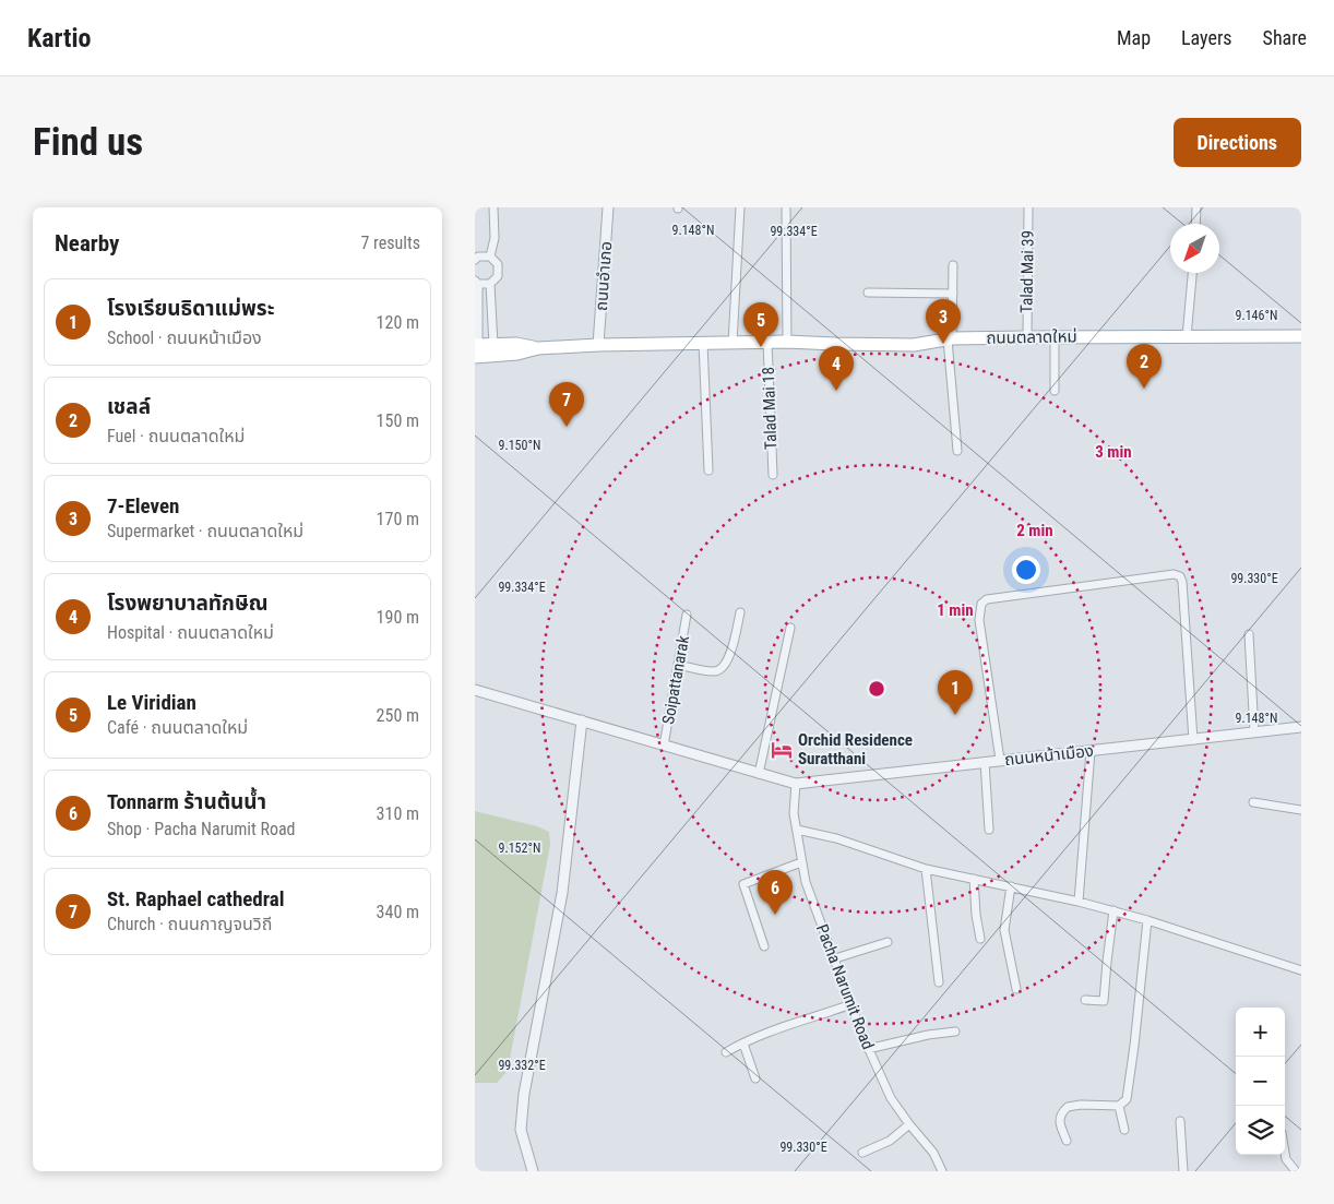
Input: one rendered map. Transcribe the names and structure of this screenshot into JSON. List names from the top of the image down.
{
  "streets": {
    "main road": ["ถนนตลาดใหม่"],
    "street": [
      "Talad Mai 39",
      "ถนนอำเภอ",
      "Talad Mai 18",
      "Soipattanarak",
      "ถนนหน้าเมือง",
      "Pacha Narumit Road"
    ]
  },
  "crossings": [
    ["Talad Mai 39", "ถนนตลาดใหม่"],
    ["ถนนอำเภอ", "ถนนตลาดใหม่"],
    ["ถนนตลาดใหม่", "Talad Mai 18"],
    ["ถนนหน้าเมือง", "Pacha Narumit Road"]
  ],
  "places": {
    "hotel": ["Orchid Residence Suratthani"]
  },
  "north": "bottom left",
  "page": {
    "header": "Kartio",
    "nav": ["Map", "Layers", "Share"],
    "buttons": "Directions",
    "title": "Find us",
    "heading": ["Nearby", "7 results"],
    "list": [
      {
        "mark": "1",
        "name": "โรงเรียนธิดาแม่พระ",
        "note": "School · ถนนหน้าเมือง",
        "value": "120 m"
      },
      {
        "mark": "2",
        "name": "เชลล์",
        "note": "Fuel · ถนนตลาดใหม่",
        "value": "150 m"
      },
      {
        "mark": "3",
        "name": "7-Eleven",
        "note": "Supermarket · ถนนตลาดใหม่",
        "value": "170 m"
      },
      {
        "mark": "4",
        "name": "โรงพยาบาลทักษิณ",
        "note": "Hospital · ถนนตลาดใหม่",
        "value": "190 m"
      },
      {
        "mark": "5",
        "name": "Le Viridian",
        "note": "Café · ถนนตลาดใหม่",
        "value": "250 m"
      },
      {
        "mark": "6",
        "name": "Tonnarm ร้านต้นน้ำ",
        "note": "Shop · Pacha Narumit Road",
        "value": "310 m"
      },
      {
        "mark": "7",
        "name": "St. Raphael cathedral",
        "note": "Church · ถนนกาญจนวิถี",
        "value": "340 m"
      }
    ],
    "pins": [
      "3",
      "5",
      "2",
      "4",
      "7",
      "1",
      "6"
    ],
    "map_buttons": ["+", "−"]
  },
  "coordinates": [
    "9.148°N",
    "99.334°E",
    "9.146°N",
    "9.150°N",
    "99.330°E",
    "9.152°N",
    "99.332°E"
  ],
  "rings": ["3 min", "2 min", "1 min"]
}
